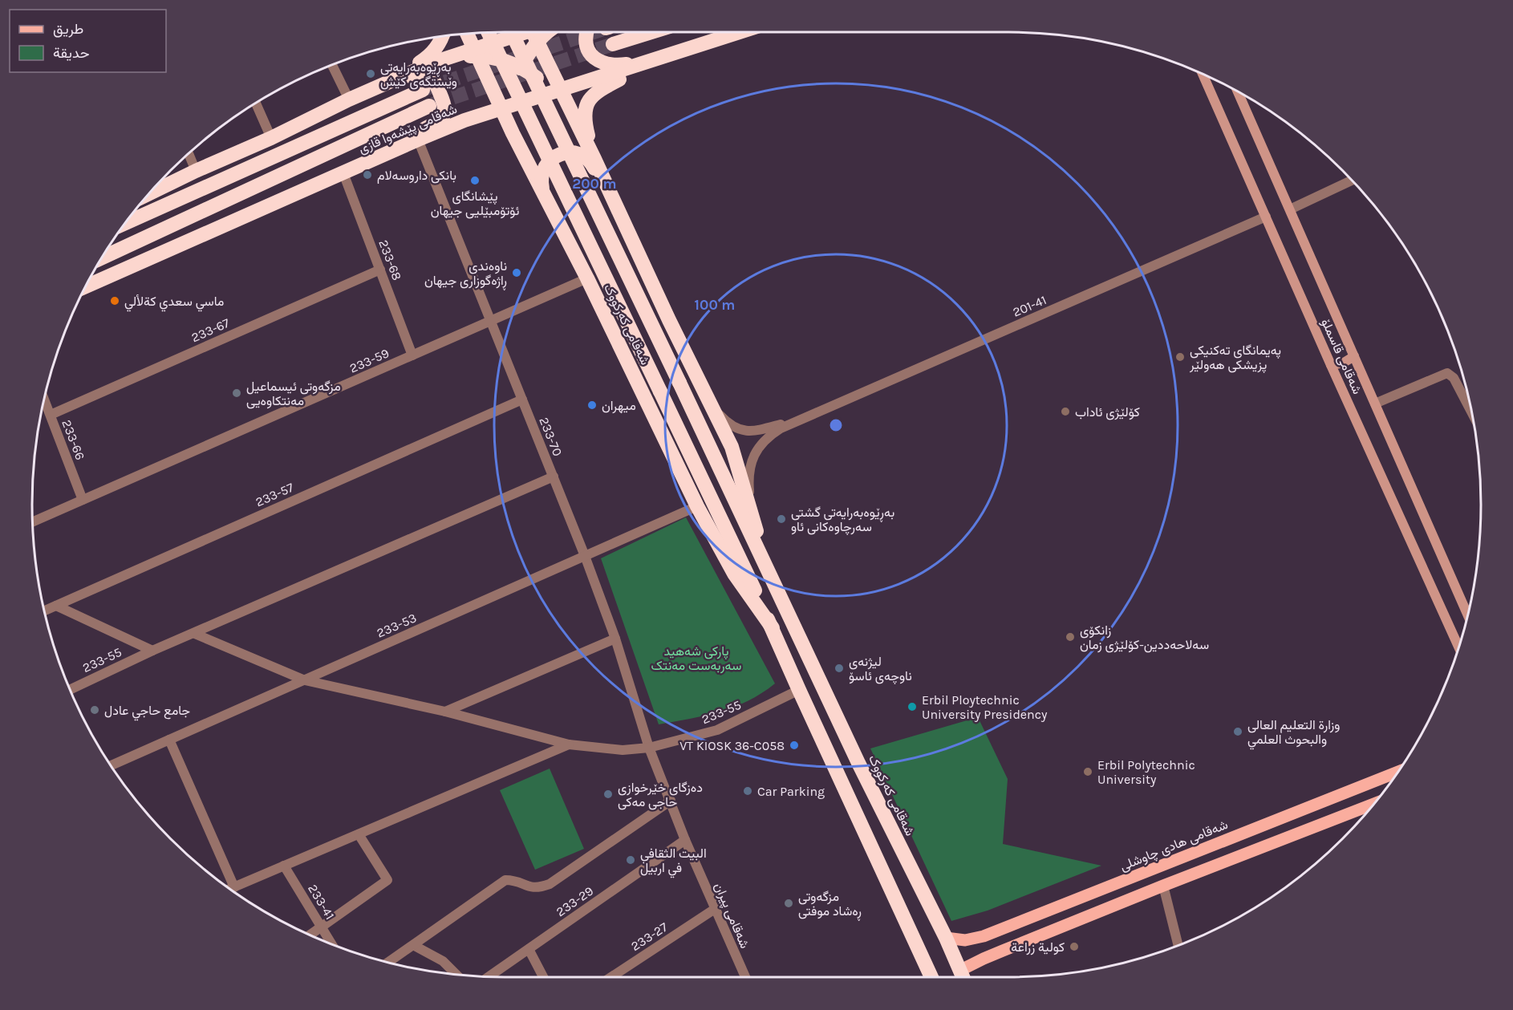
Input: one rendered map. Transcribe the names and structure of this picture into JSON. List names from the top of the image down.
{
  "streets": {
    "highway": ["شەقامی پێشەوا قازی", "شەقامی کەرکووک"],
    "main road": ["شەقامی قاسملۆ", "شەقامی هادی چاوشلی"],
    "street": [
      "233-68",
      "201-41",
      "233-67",
      "233-59",
      "233-70",
      "233-66",
      "233-57",
      "233-53",
      "233-55",
      "233-29",
      "233-41",
      "شەقامی پیران",
      "233-27"
    ]
  },
  "crossings": [
    ["شەقامی پێشەوا قازی", "233-68"],
    ["شەقامی پێشەوا قازی", "233-70"],
    ["233-68", "233-67"],
    ["233-68", "233-59"],
    ["201-41", "شەقامی کەرکووک"],
    ["201-41", "شەقامی قاسملۆ"],
    ["شەقامی کەرکووک", "233-59"],
    ["شەقامی کەرکووک", "233-53"],
    ["شەقامی کەرکووک", "233-55"],
    ["شەقامی کەرکووک", "شەقامی هادی چاوشلی"],
    ["233-67", "233-66"],
    ["233-59", "233-70"],
    ["233-59", "233-66"],
    ["233-70", "233-57"],
    ["233-70", "233-53"],
    ["233-70", "233-55"],
    ["233-70", "شەقامی پیران"],
    ["233-53", "233-55"],
    ["233-55", "شەقامی پیران"],
    ["233-29", "شەقامی پیران"],
    ["شەقامی پیران", "233-27"]
  ],
  "parks": ["پارکی شەهید سەربەست مەنتک"],
  "places": [
    "بەڕێوەبەرایەتی وێستگەی کێش",
    "بانکی داروسەلام",
    "پێشانگای ئۆتۆمبێلیی جیھان",
    "ناوەندی ڕاژەگوزاری جیهان",
    "ماسي سعدي كةلألي",
    "پەیمانگای تەکنیکی پزیشکی هەولێر",
    "مزگەوتی ئیسماعیل مەنتکاوەیی",
    "میهران",
    "کۆلێژی ئاداب",
    "بەڕێوەبەرایەتی گشتی سەرچاوەکانی ئاو",
    "زانکۆی سەلاحەددین-کۆلێژی زمان",
    "لیژنەی ناوچەی ئاسۆ",
    "Erbil Ploytechnic University Presidency",
    "جامع حاجي عادل",
    "وزارة التعليم العالى والبحوث العلمي",
    "VT KIOSK 36-C058",
    "Erbil Polytechnic University",
    "Car Parking",
    "دەزگای خێرخوازی حاجی مەکی",
    "البيت الثقافي في اربيل",
    "مزگەوتی ڕەشاد موفتی",
    "كولية زراعة"
  ],
  "legend": ["طريق", "حديقة"],
  "rings": ["200 m", "100 m"]
}
